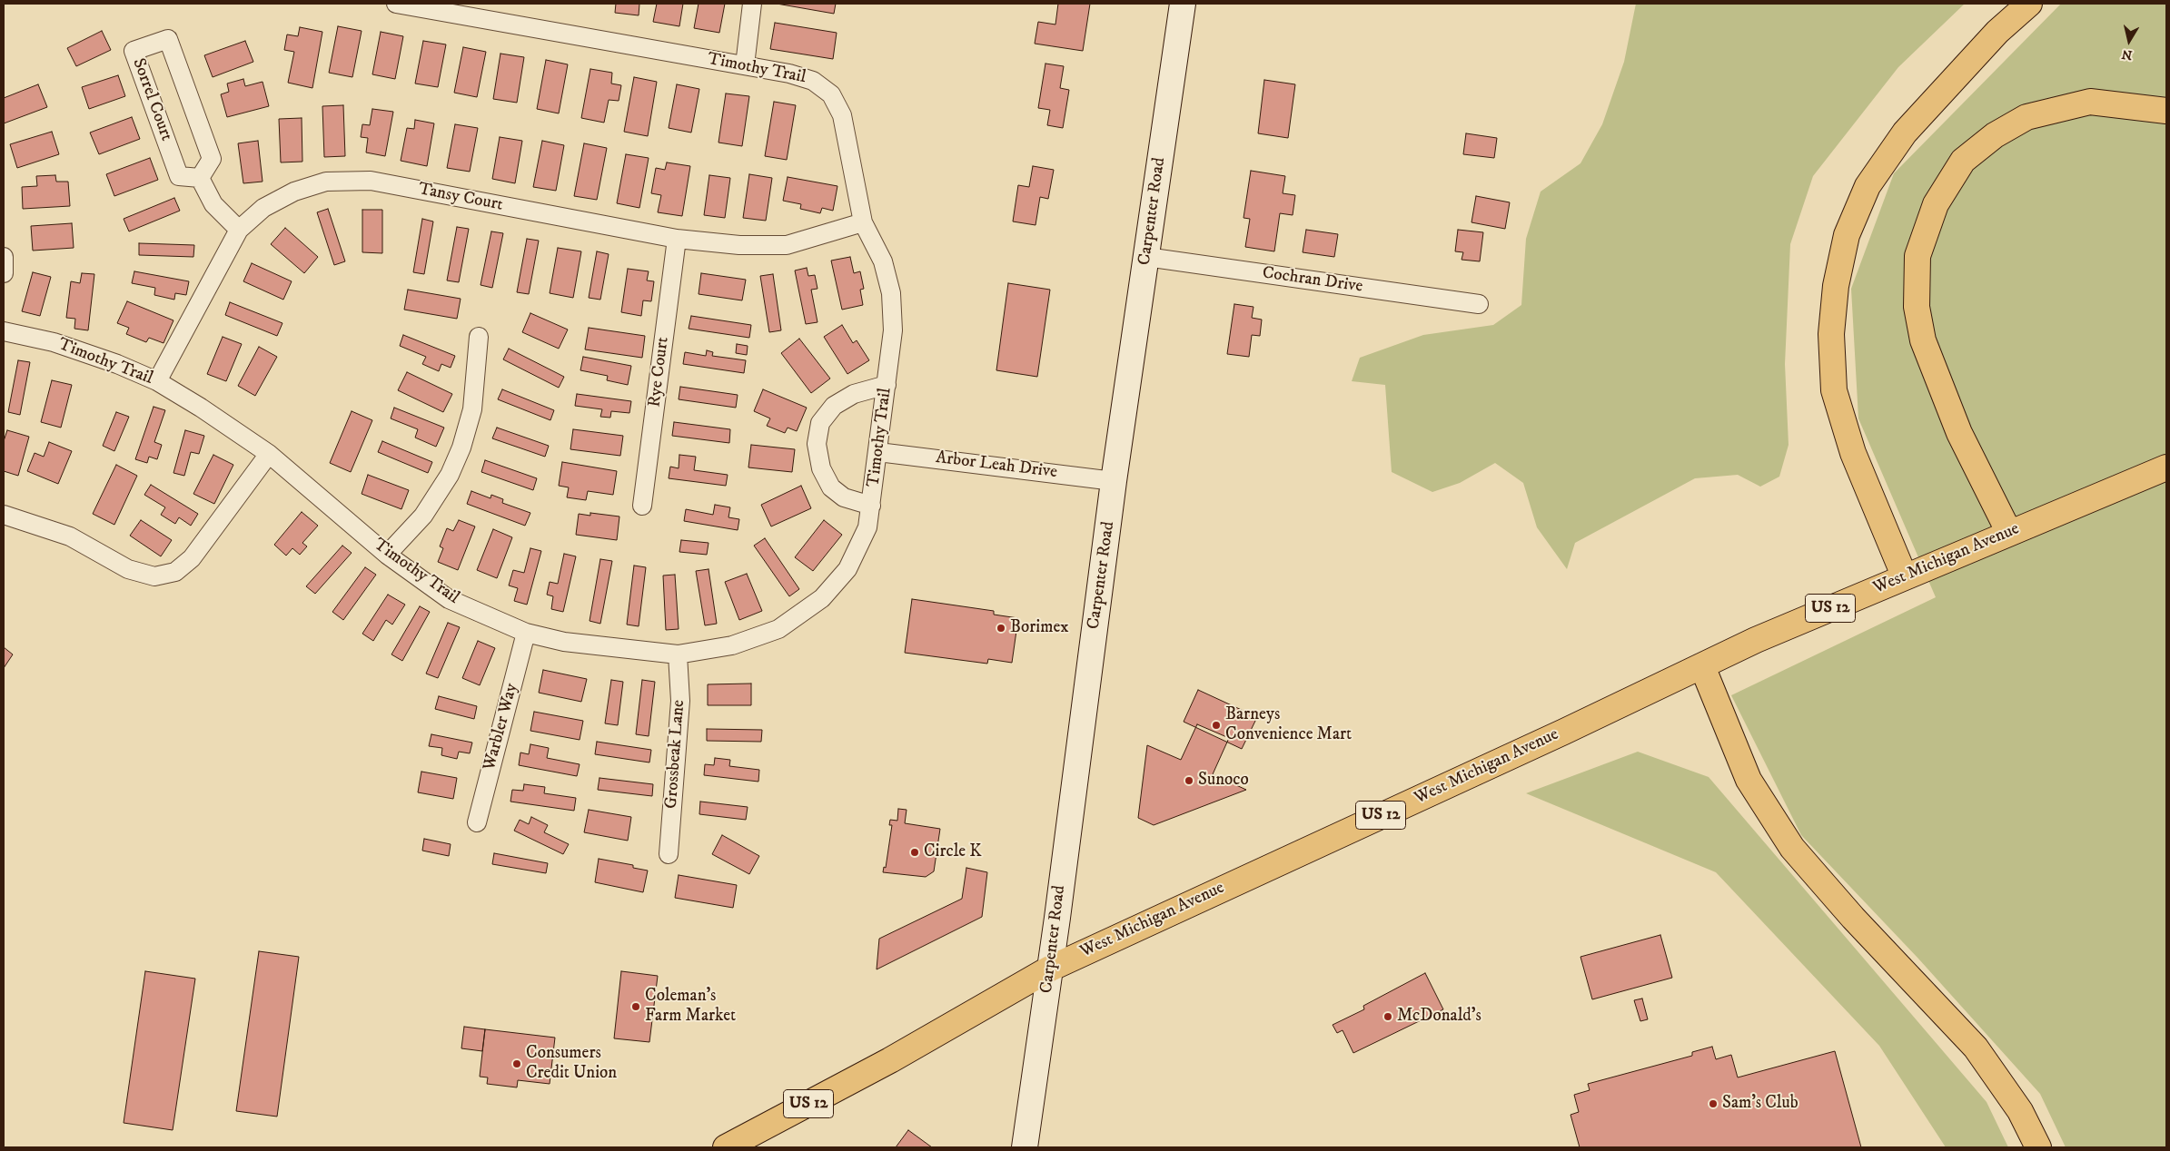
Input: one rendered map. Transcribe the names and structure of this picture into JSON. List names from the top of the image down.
{
  "streets": {
    "highway": ["West Michigan Avenue", "US 12"],
    "main road": ["Carpenter Road"],
    "street": [
      "Timothy Trail",
      "Sorrel Court",
      "Tansy Court",
      "Cochran Drive",
      "Rye Court",
      "Arbor Leah Drive",
      "Warbler Way",
      "Grossbeak Lane"
    ]
  },
  "crossings": [
    ["Timothy Trail", "Tansy Court"],
    ["Timothy Trail", "Arbor Leah Drive"],
    ["Timothy Trail", "Warbler Way"],
    ["Timothy Trail", "Grossbeak Lane"],
    ["Tansy Court", "Rye Court"],
    ["Carpenter Road", "Cochran Drive"],
    ["Carpenter Road", "Arbor Leah Drive"],
    ["Carpenter Road", "West Michigan Avenue"]
  ],
  "places": [
    "Borimex",
    "Barneys Convenience Mart",
    "Sunoco",
    "Circle K",
    "Coleman's Farm Market",
    "McDonald's",
    "Consumers Credit Union",
    "Sam's Club"
  ],
  "north": "bottom"
}
